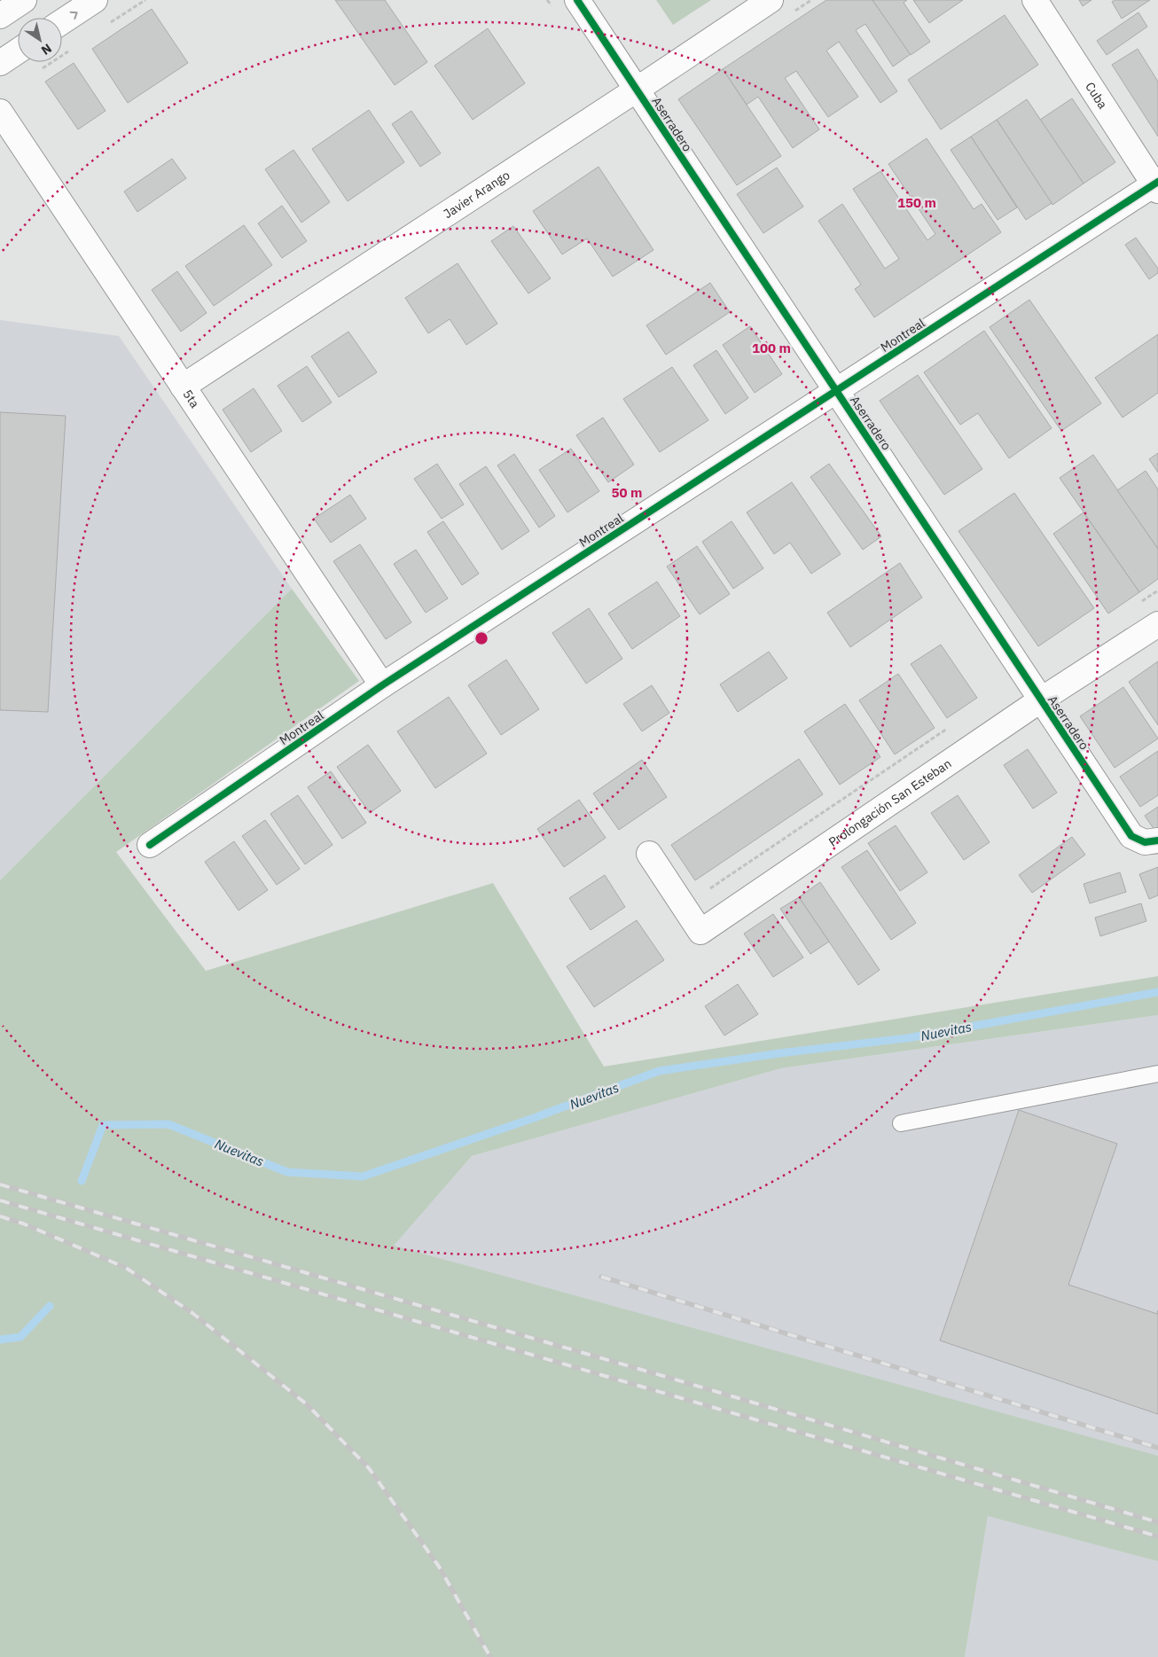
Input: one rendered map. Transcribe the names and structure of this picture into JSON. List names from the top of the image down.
{
  "streets": {
    "street": [
      "Cuba",
      "Aserradero",
      "Javier Arango",
      "Montreal",
      "5ta",
      "Prolongación San Esteban"
    ]
  },
  "crossings": [
    ["Cuba", "Montreal"],
    ["Aserradero", "Javier Arango"],
    ["Aserradero", "Montreal"],
    ["Aserradero", "Prolongación San Esteban"],
    ["Javier Arango", "5ta"],
    ["Montreal", "5ta"]
  ],
  "water": ["Nuevitas"],
  "north": "bottom right",
  "rings": ["150 m", "100 m", "50 m"]
}
